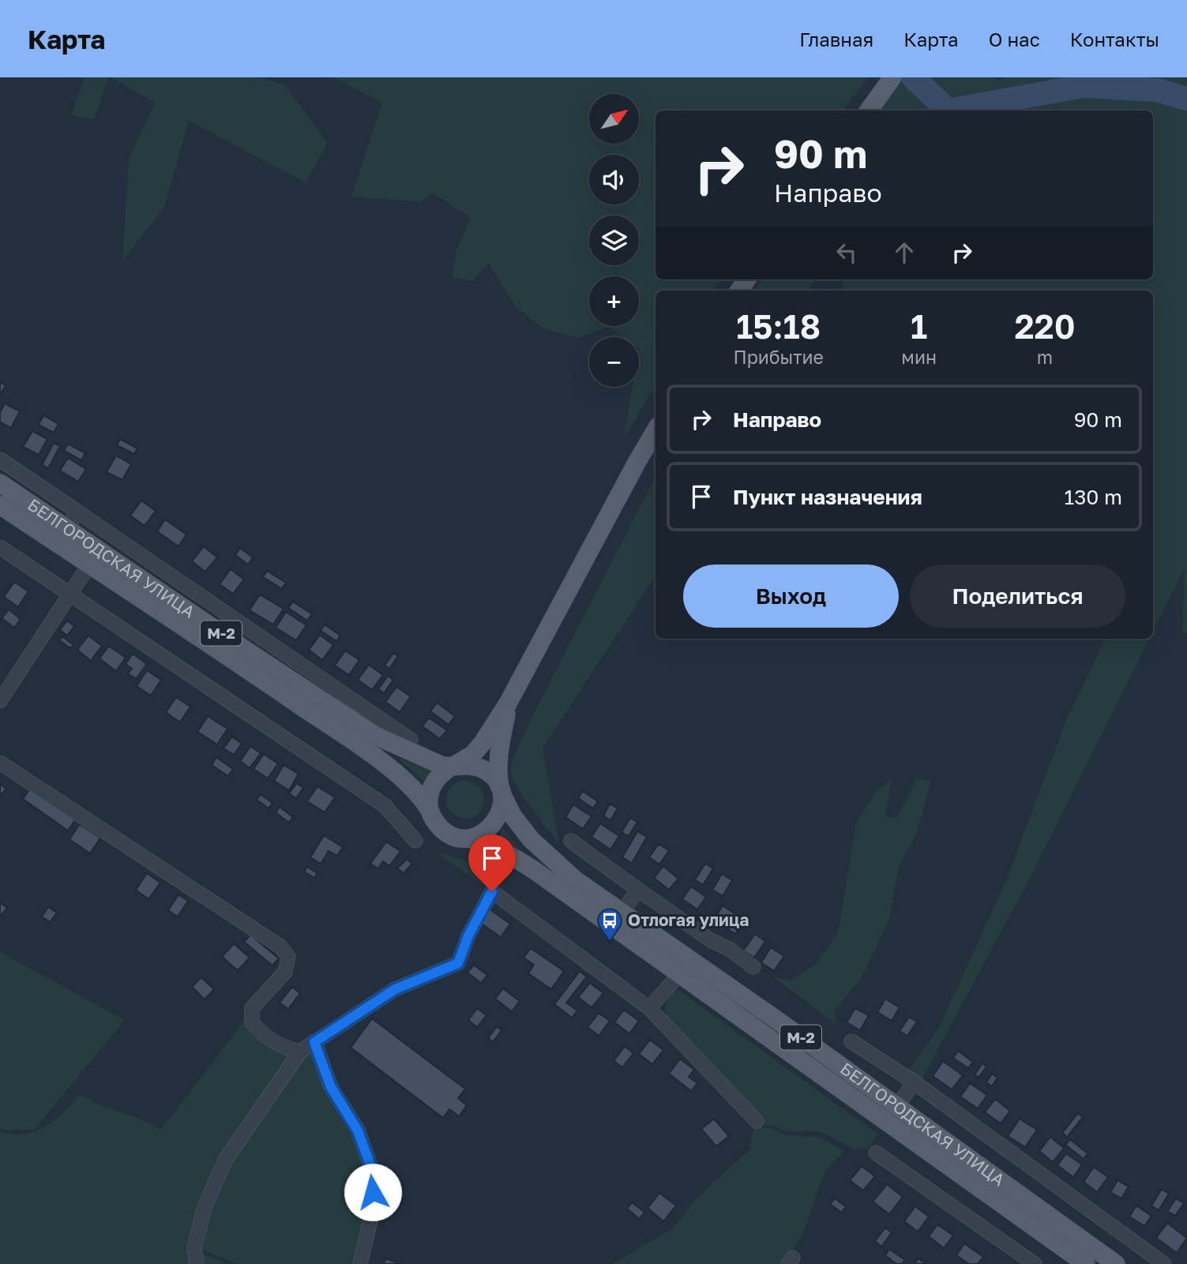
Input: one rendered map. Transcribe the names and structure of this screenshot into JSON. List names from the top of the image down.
{
  "streets": {
    "main road": ["БЕЛГОРОДСКАЯ УЛИЦА", "М-2"]
  },
  "crossings": [
    ["БЕЛГОРОДСКАЯ УЛИЦА", "М-2"]
  ],
  "places": {
    "bus stop": ["Отлогая улица"]
  },
  "north": "top right",
  "page": {
    "header": "Карта",
    "nav": [
      "Главная",
      "Карта",
      "О нас",
      "Контакты"
    ],
    "map_buttons": ["+", "−"],
    "turn": ["90 m", "Направо"],
    "eta": [
      "15:18",
      "Прибытие",
      "1",
      "мин",
      "220",
      "m"
    ],
    "list": [
      {
        "name": "Направо",
        "value": "90 m"
      },
      {
        "name": "Пункт назначения",
        "value": "130 m"
      }
    ],
    "buttons": ["Выход", "Поделиться"]
  }
}
